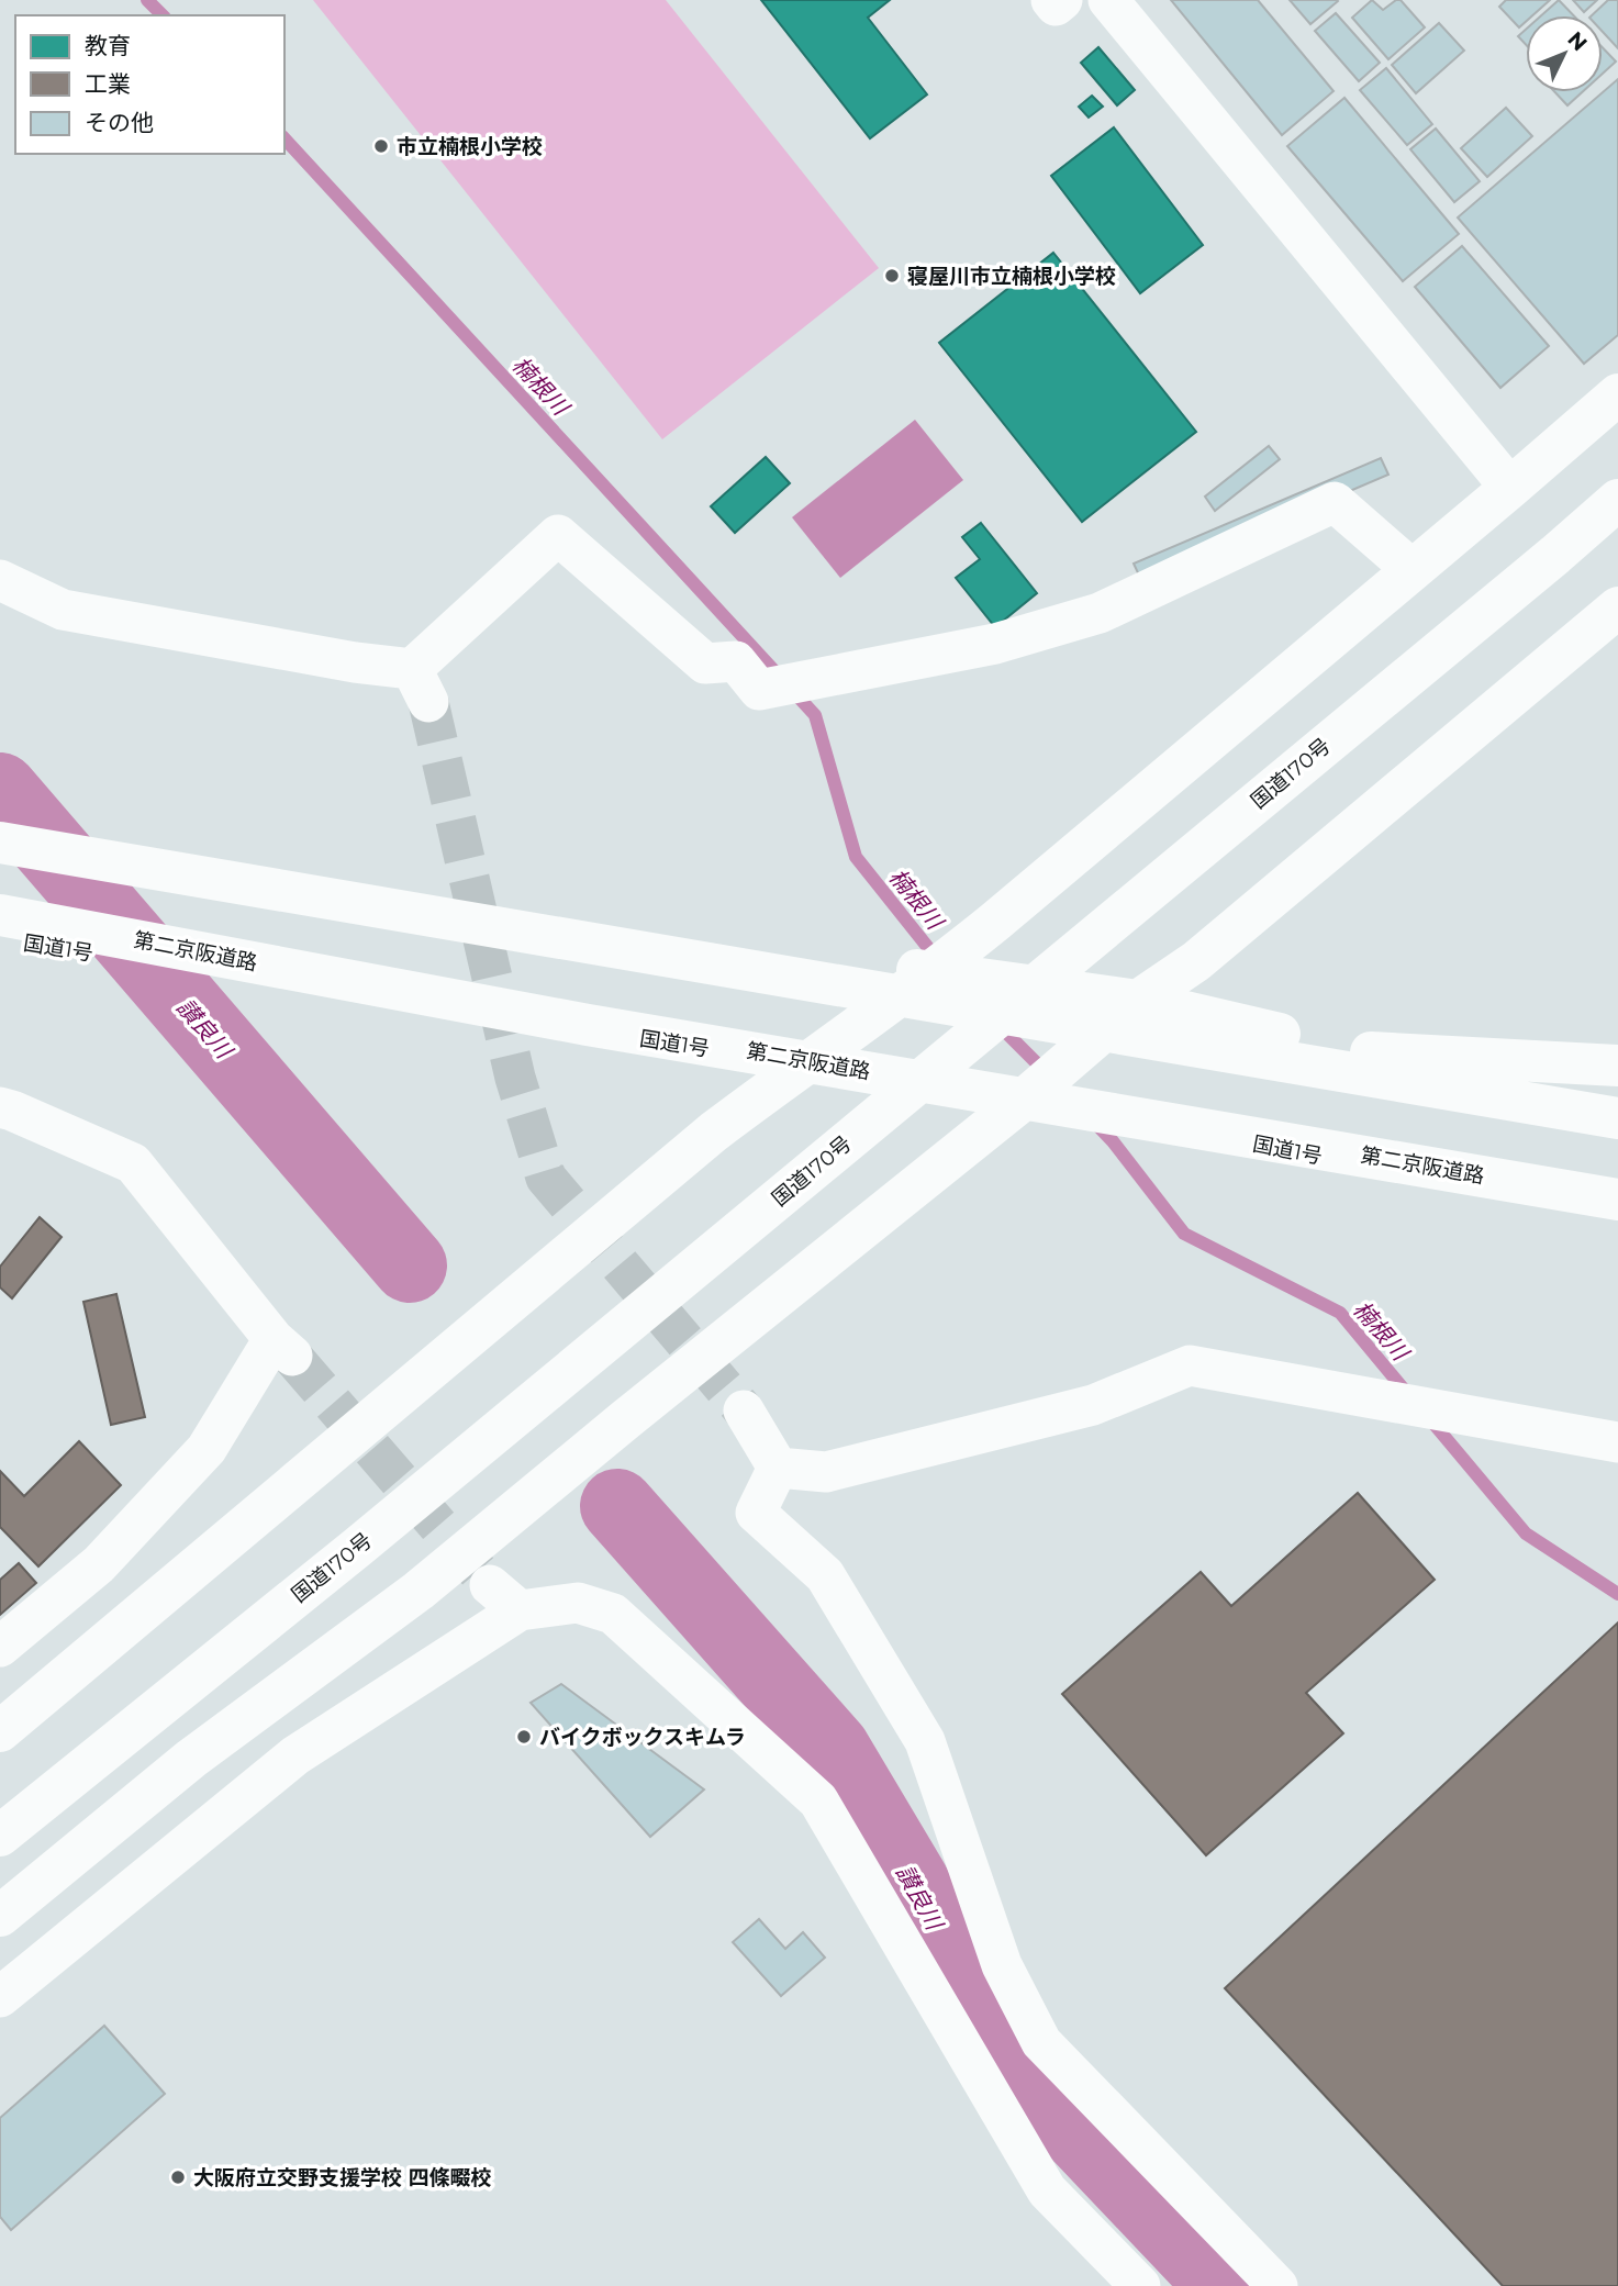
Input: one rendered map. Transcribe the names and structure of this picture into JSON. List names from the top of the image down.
{
  "streets": {
    "highway": ["国道170号", "国道1号", "第二京阪道路"]
  },
  "water": ["楠根川", "讃良川"],
  "places": [
    "市立楠根小学校",
    "寝屋川市立楠根小学校",
    "バイクボックスキムラ",
    "大阪府立交野支援学校 四條畷校"
  ],
  "legend": ["教育", "工業", "その他"],
  "north": "top right"
}
